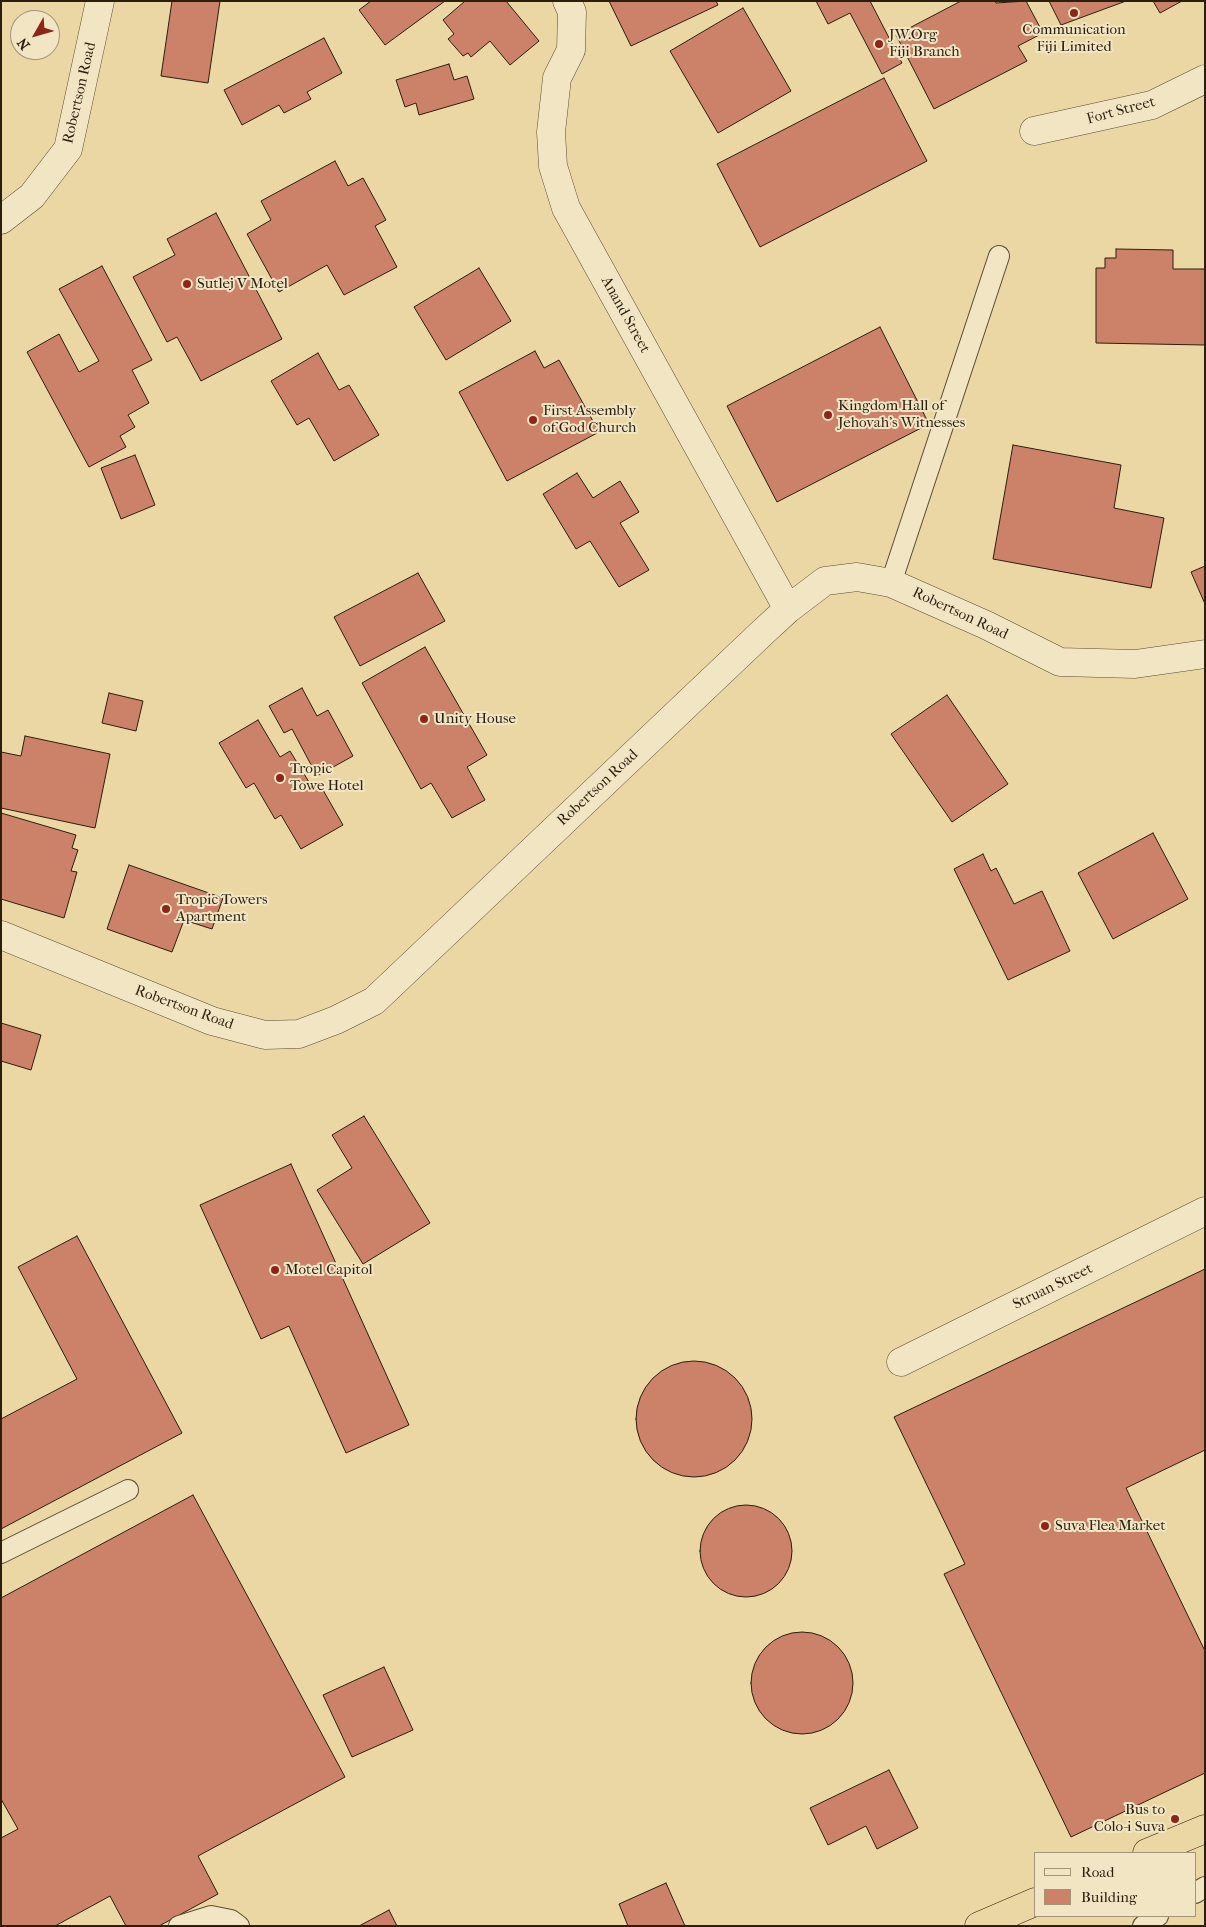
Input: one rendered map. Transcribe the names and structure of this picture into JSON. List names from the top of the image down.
{
  "streets": {
    "street": [
      "Robertson Road",
      "Fort Street",
      "Anand Street",
      "Struan Street"
    ]
  },
  "crossings": [
    ["Robertson Road", "Anand Street"]
  ],
  "places": [
    "Communication Fiji Limited",
    "JW.Org Fiji Branch",
    "Sutlej V Motel",
    "Kingdom Hall of Jehovah's Witnesses",
    "First Assembly of God Church",
    "Unity House",
    "Tropic Towe Hotel",
    "Tropic Towers Apartment",
    "Motel Capitol",
    "Suva Flea Market",
    "Bus to Colo-i Suva"
  ],
  "legend": ["Road", "Building"],
  "north": "bottom left"
}
